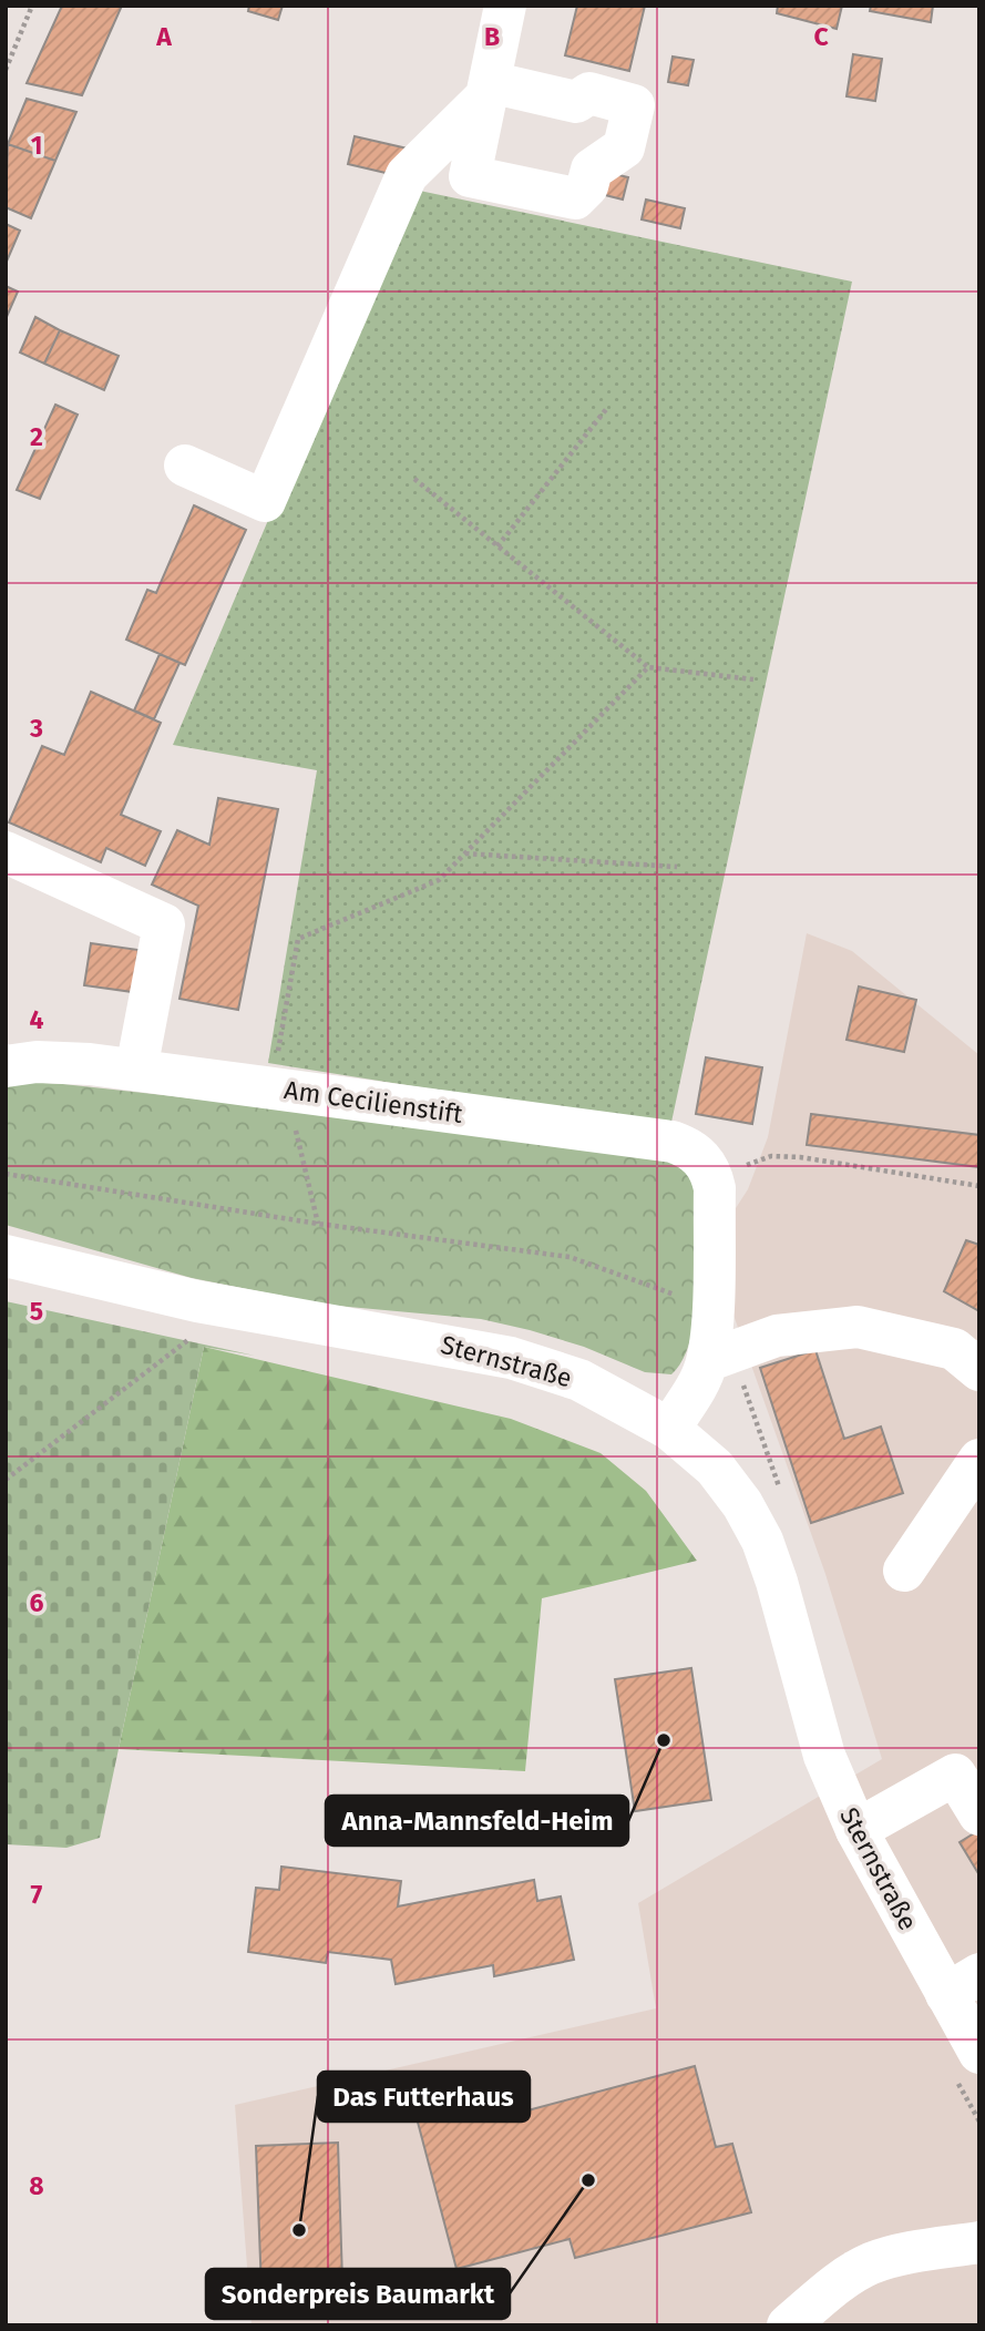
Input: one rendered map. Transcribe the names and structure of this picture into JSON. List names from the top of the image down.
{
  "streets": {
    "main road": ["Am Cecilienstift", "Sternstraße"]
  },
  "crossings": [
    ["Am Cecilienstift", "Sternstraße"]
  ],
  "places": ["Anna-Mannsfeld-Heim", "Sonderpreis Baumarkt", "Das Futterhaus"],
  "grid": {
    "columns": ["A", "B", "C"],
    "rows": [
      "1",
      "2",
      "3",
      "4",
      "5",
      "6",
      "7",
      "8"
    ]
  }
}
